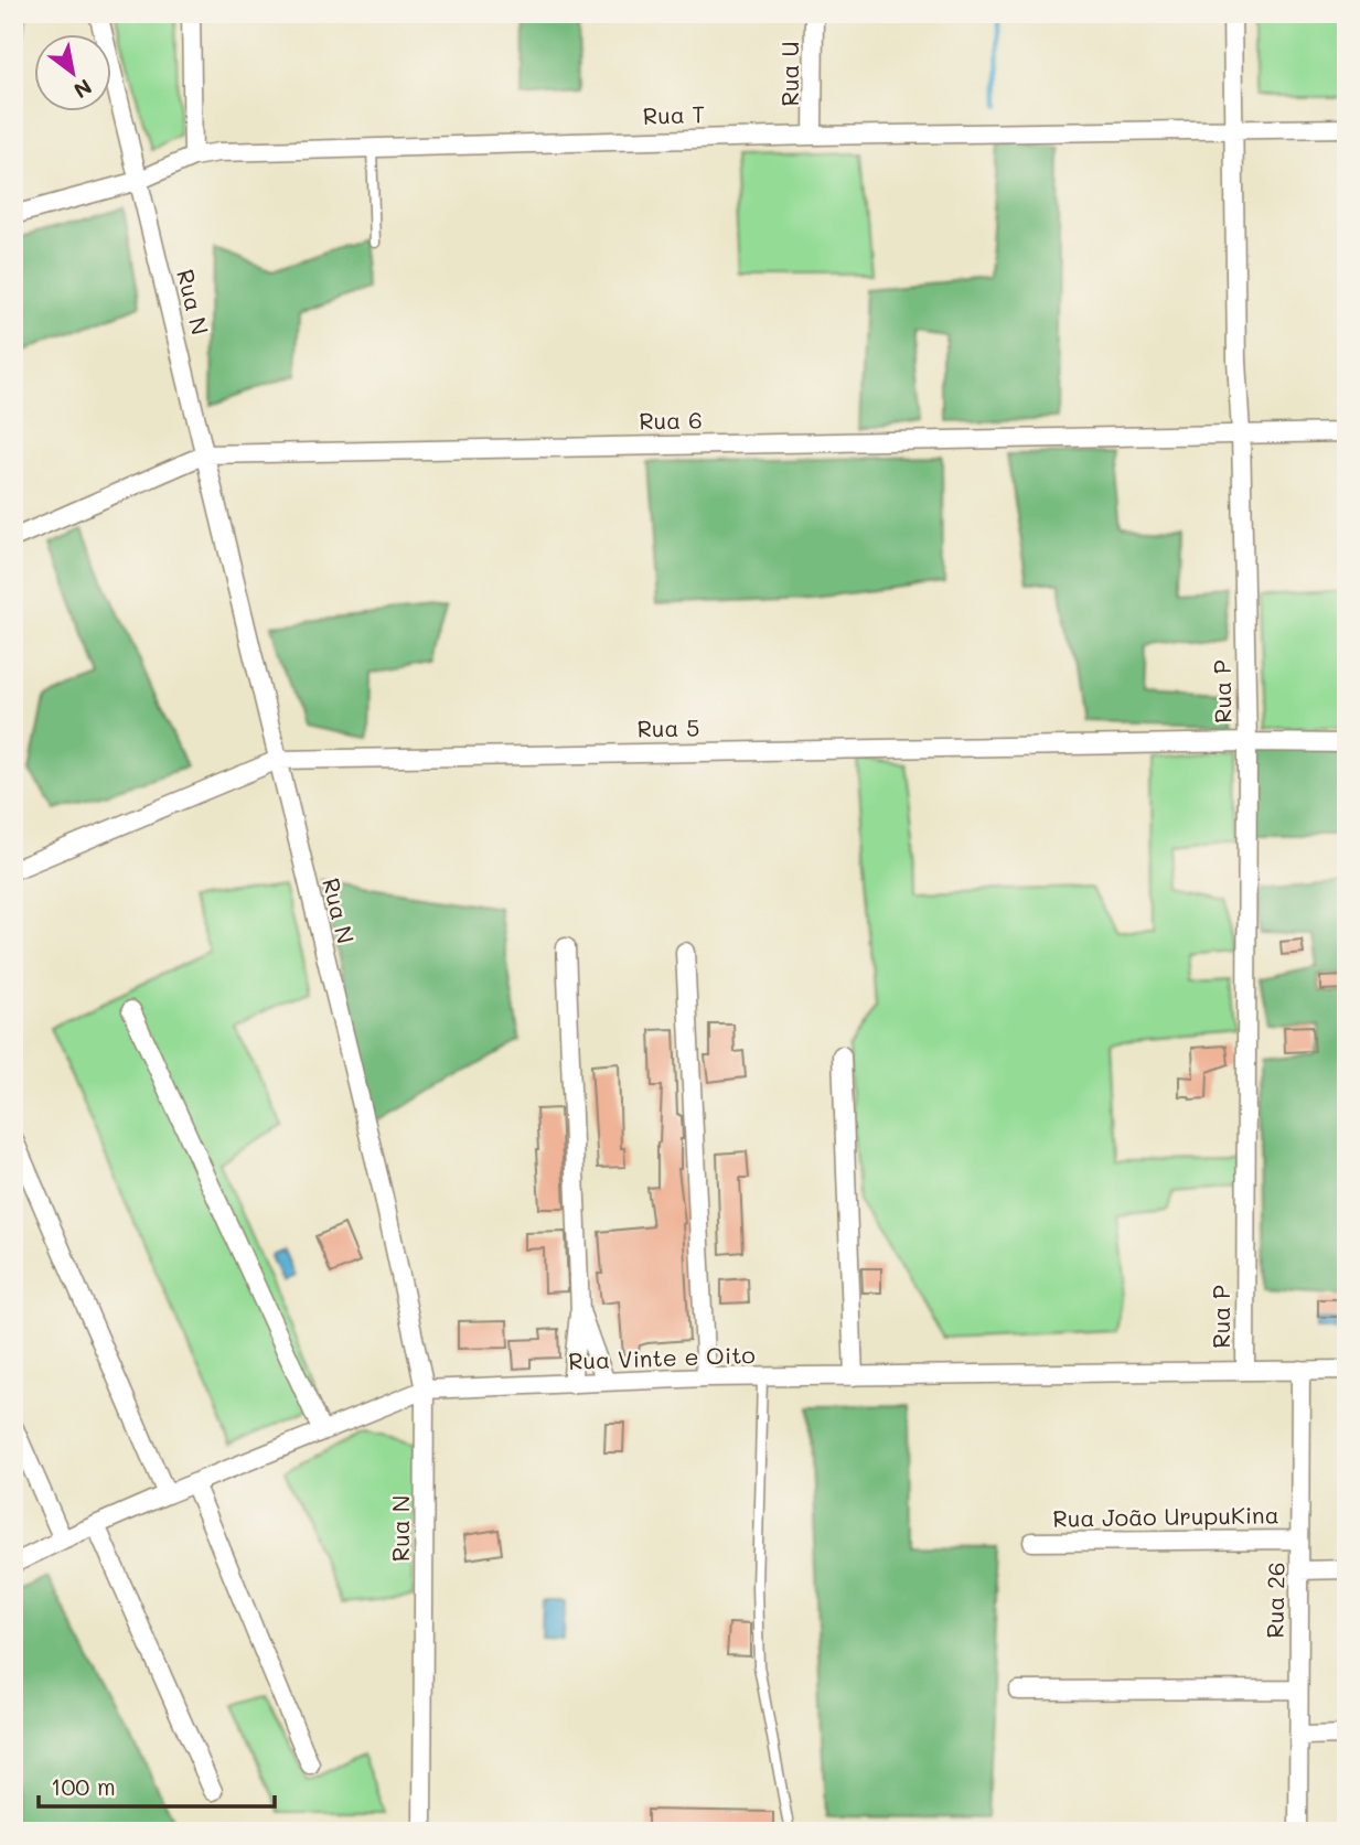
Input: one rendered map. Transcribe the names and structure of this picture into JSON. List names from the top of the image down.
{
  "streets": {
    "street": [
      "Rua U",
      "Rua T",
      "Rua N",
      "Rua 6",
      "Rua P",
      "Rua 5",
      "Rua Vinte e Oito",
      "Rua João UrupuKina",
      "Rua 26"
    ]
  },
  "crossings": [
    ["Rua U", "Rua T"],
    ["Rua T", "Rua N"],
    ["Rua T", "Rua P"],
    ["Rua N", "Rua 6"],
    ["Rua N", "Rua 5"],
    ["Rua N", "Rua Vinte e Oito"],
    ["Rua 6", "Rua P"],
    ["Rua P", "Rua 5"],
    ["Rua P", "Rua Vinte e Oito"],
    ["Rua Vinte e Oito", "Rua 26"],
    ["Rua João UrupuKina", "Rua 26"]
  ],
  "scale_bar": "100 m",
  "north": "bottom right"
}
